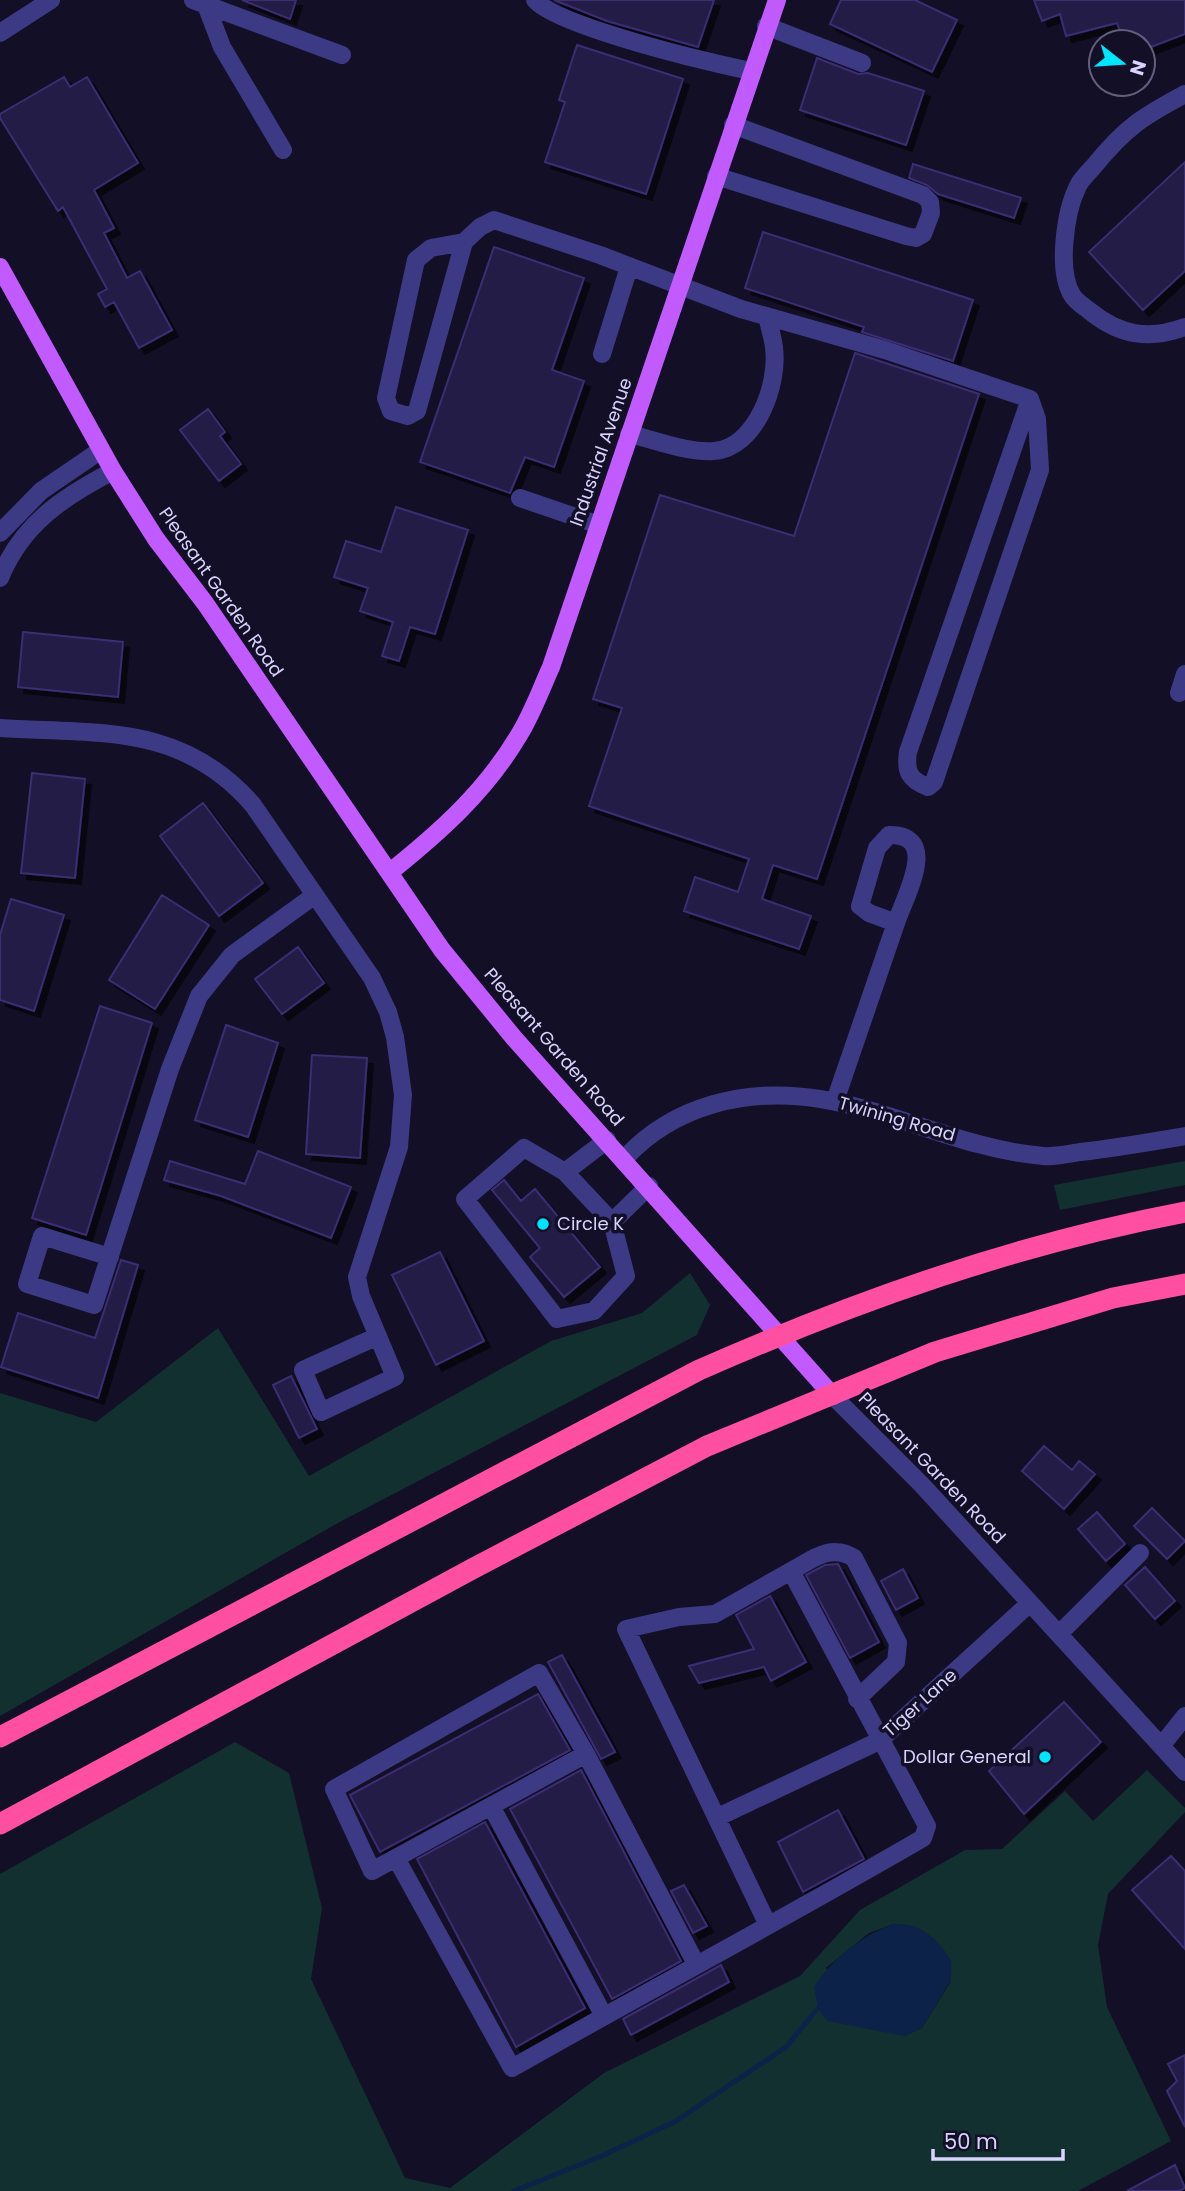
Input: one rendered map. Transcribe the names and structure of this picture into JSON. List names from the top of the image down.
{
  "streets": {
    "main road": ["Industrial Avenue", "Pleasant Garden Road"],
    "street": ["Twining Road", "Tiger Lane"]
  },
  "crossings": [
    ["Industrial Avenue", "Pleasant Garden Road"],
    ["Pleasant Garden Road", "Twining Road"],
    ["Pleasant Garden Road", "Tiger Lane"]
  ],
  "places": ["Circle K", "Dollar General"],
  "scale_bar": "50 m",
  "north": "right"
}
